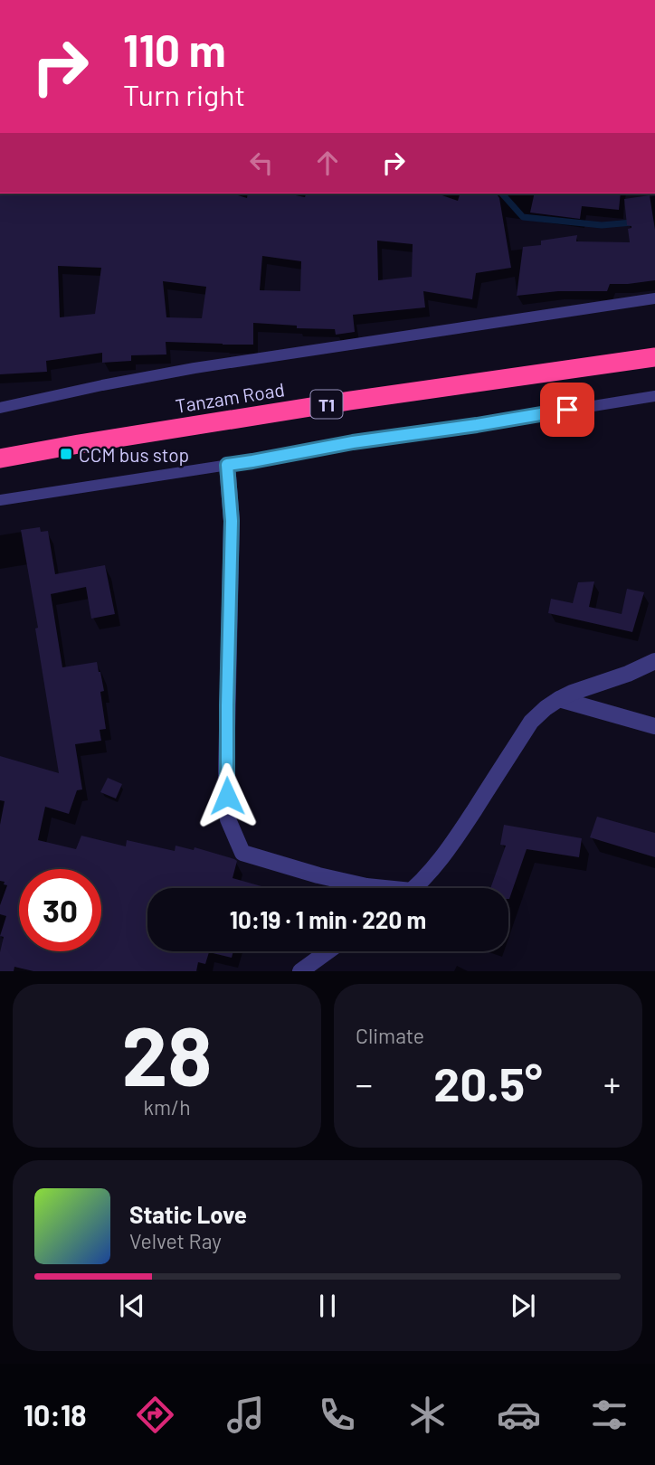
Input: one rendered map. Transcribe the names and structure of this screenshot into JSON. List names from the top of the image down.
{
  "streets": {
    "highway": ["Tanzam Road", "T1"]
  },
  "places": {
    "transit": ["CCM bus stop"]
  },
  "page": {
    "turn": ["110 m", "Turn right"],
    "limit": "30",
    "trip": "10:19 · 1 min · 220 m",
    "tile": [
      ["28", "km/h"],
      "Climate"
    ],
    "heat": ["−", "20.5°", "+"],
    "song": ["Static Love", "Velvet Ray"],
    "tabs": "10:18"
  }
}
